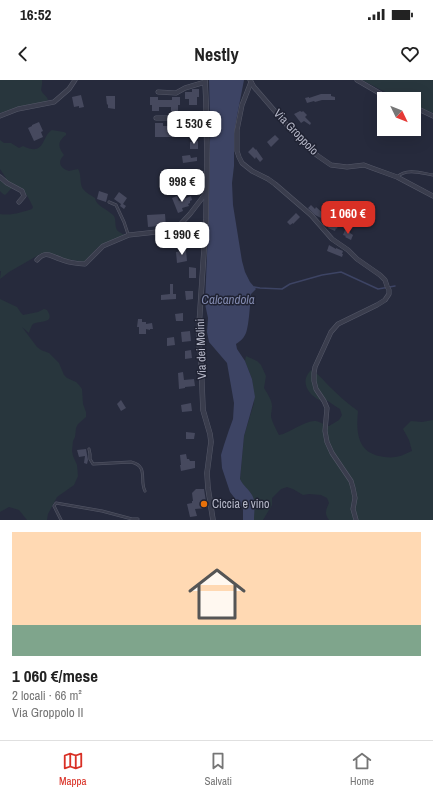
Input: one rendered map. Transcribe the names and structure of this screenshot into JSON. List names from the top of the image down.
{
  "streets": {
    "street": ["Via Groppolo", "Via dei Molini"]
  },
  "water": ["Calcandola"],
  "places": ["Ciccia e vino"],
  "north": "bottom right",
  "page": {
    "status": "16:52",
    "header": "Nestly",
    "price": [
      "1 530 €",
      "998 €",
      "1 060 €",
      "1 990 €"
    ],
    "list": [
      {
        "name": "1 060 €/mese",
        "note": "2 locali · 66 m² · Via Groppolo II"
      }
    ],
    "tabs": ["Mappa", "Salvati", "Home"]
  }
}
